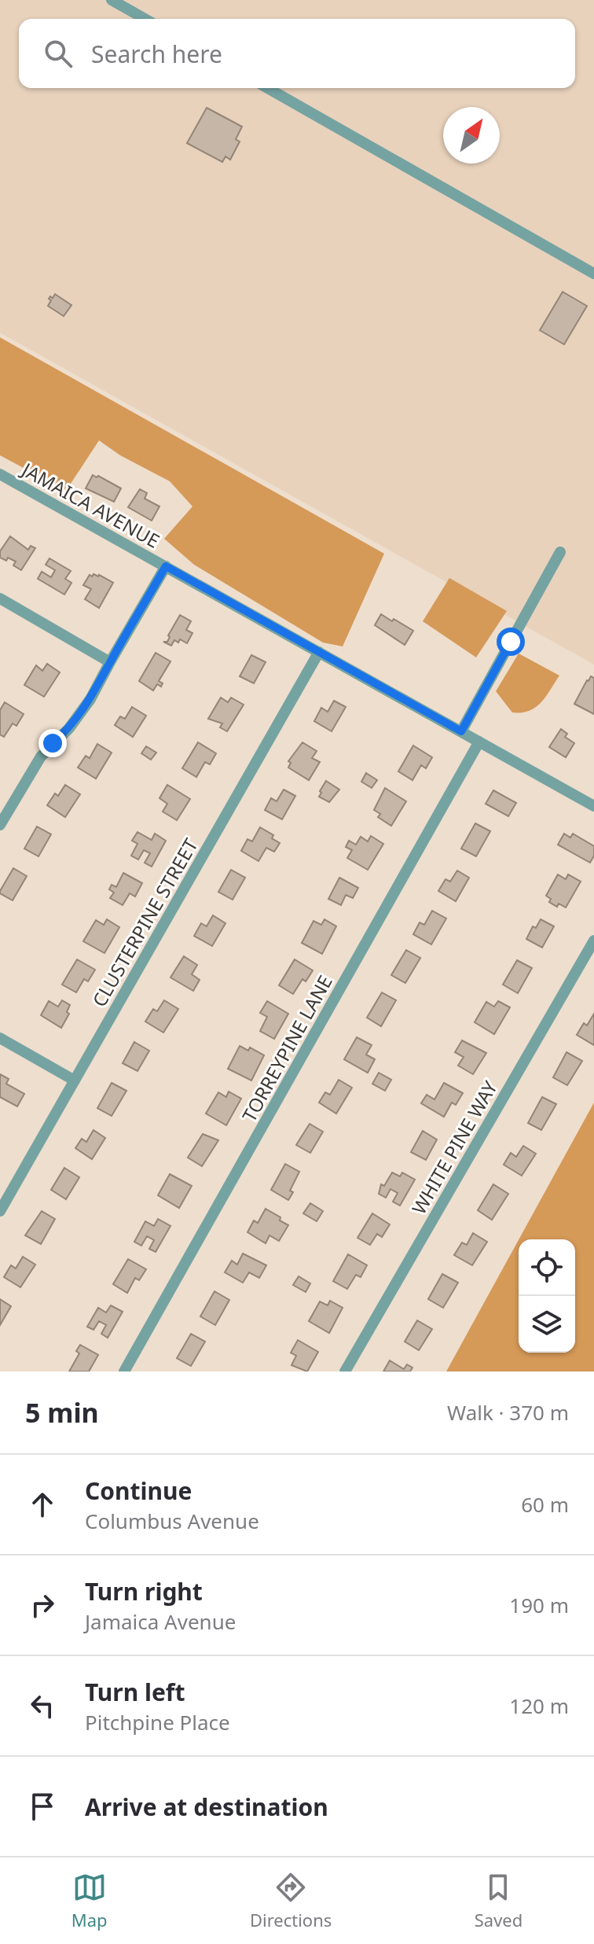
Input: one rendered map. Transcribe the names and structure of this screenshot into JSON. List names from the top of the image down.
{
  "streets": {
    "street": [
      "JAMAICA AVENUE",
      "CLUSTERPINE STREET",
      "TORREYPINE LANE",
      "WHITE PINE WAY"
    ]
  },
  "crossings": [
    ["JAMAICA AVENUE", "CLUSTERPINE STREET"],
    ["JAMAICA AVENUE", "TORREYPINE LANE"]
  ],
  "north": "top right",
  "page": {
    "search": "Search here",
    "heading": ["5 min", "Walk · 370 m"],
    "list": [
      ["Continue", "Columbus Avenue", "60 m"],
      ["Turn right", "Jamaica Avenue", "190 m"],
      ["Turn left", "Pitchpine Place", "120 m"],
      "Arrive at destination"
    ],
    "nav": ["Map", "Directions", "Saved"]
  }
}
